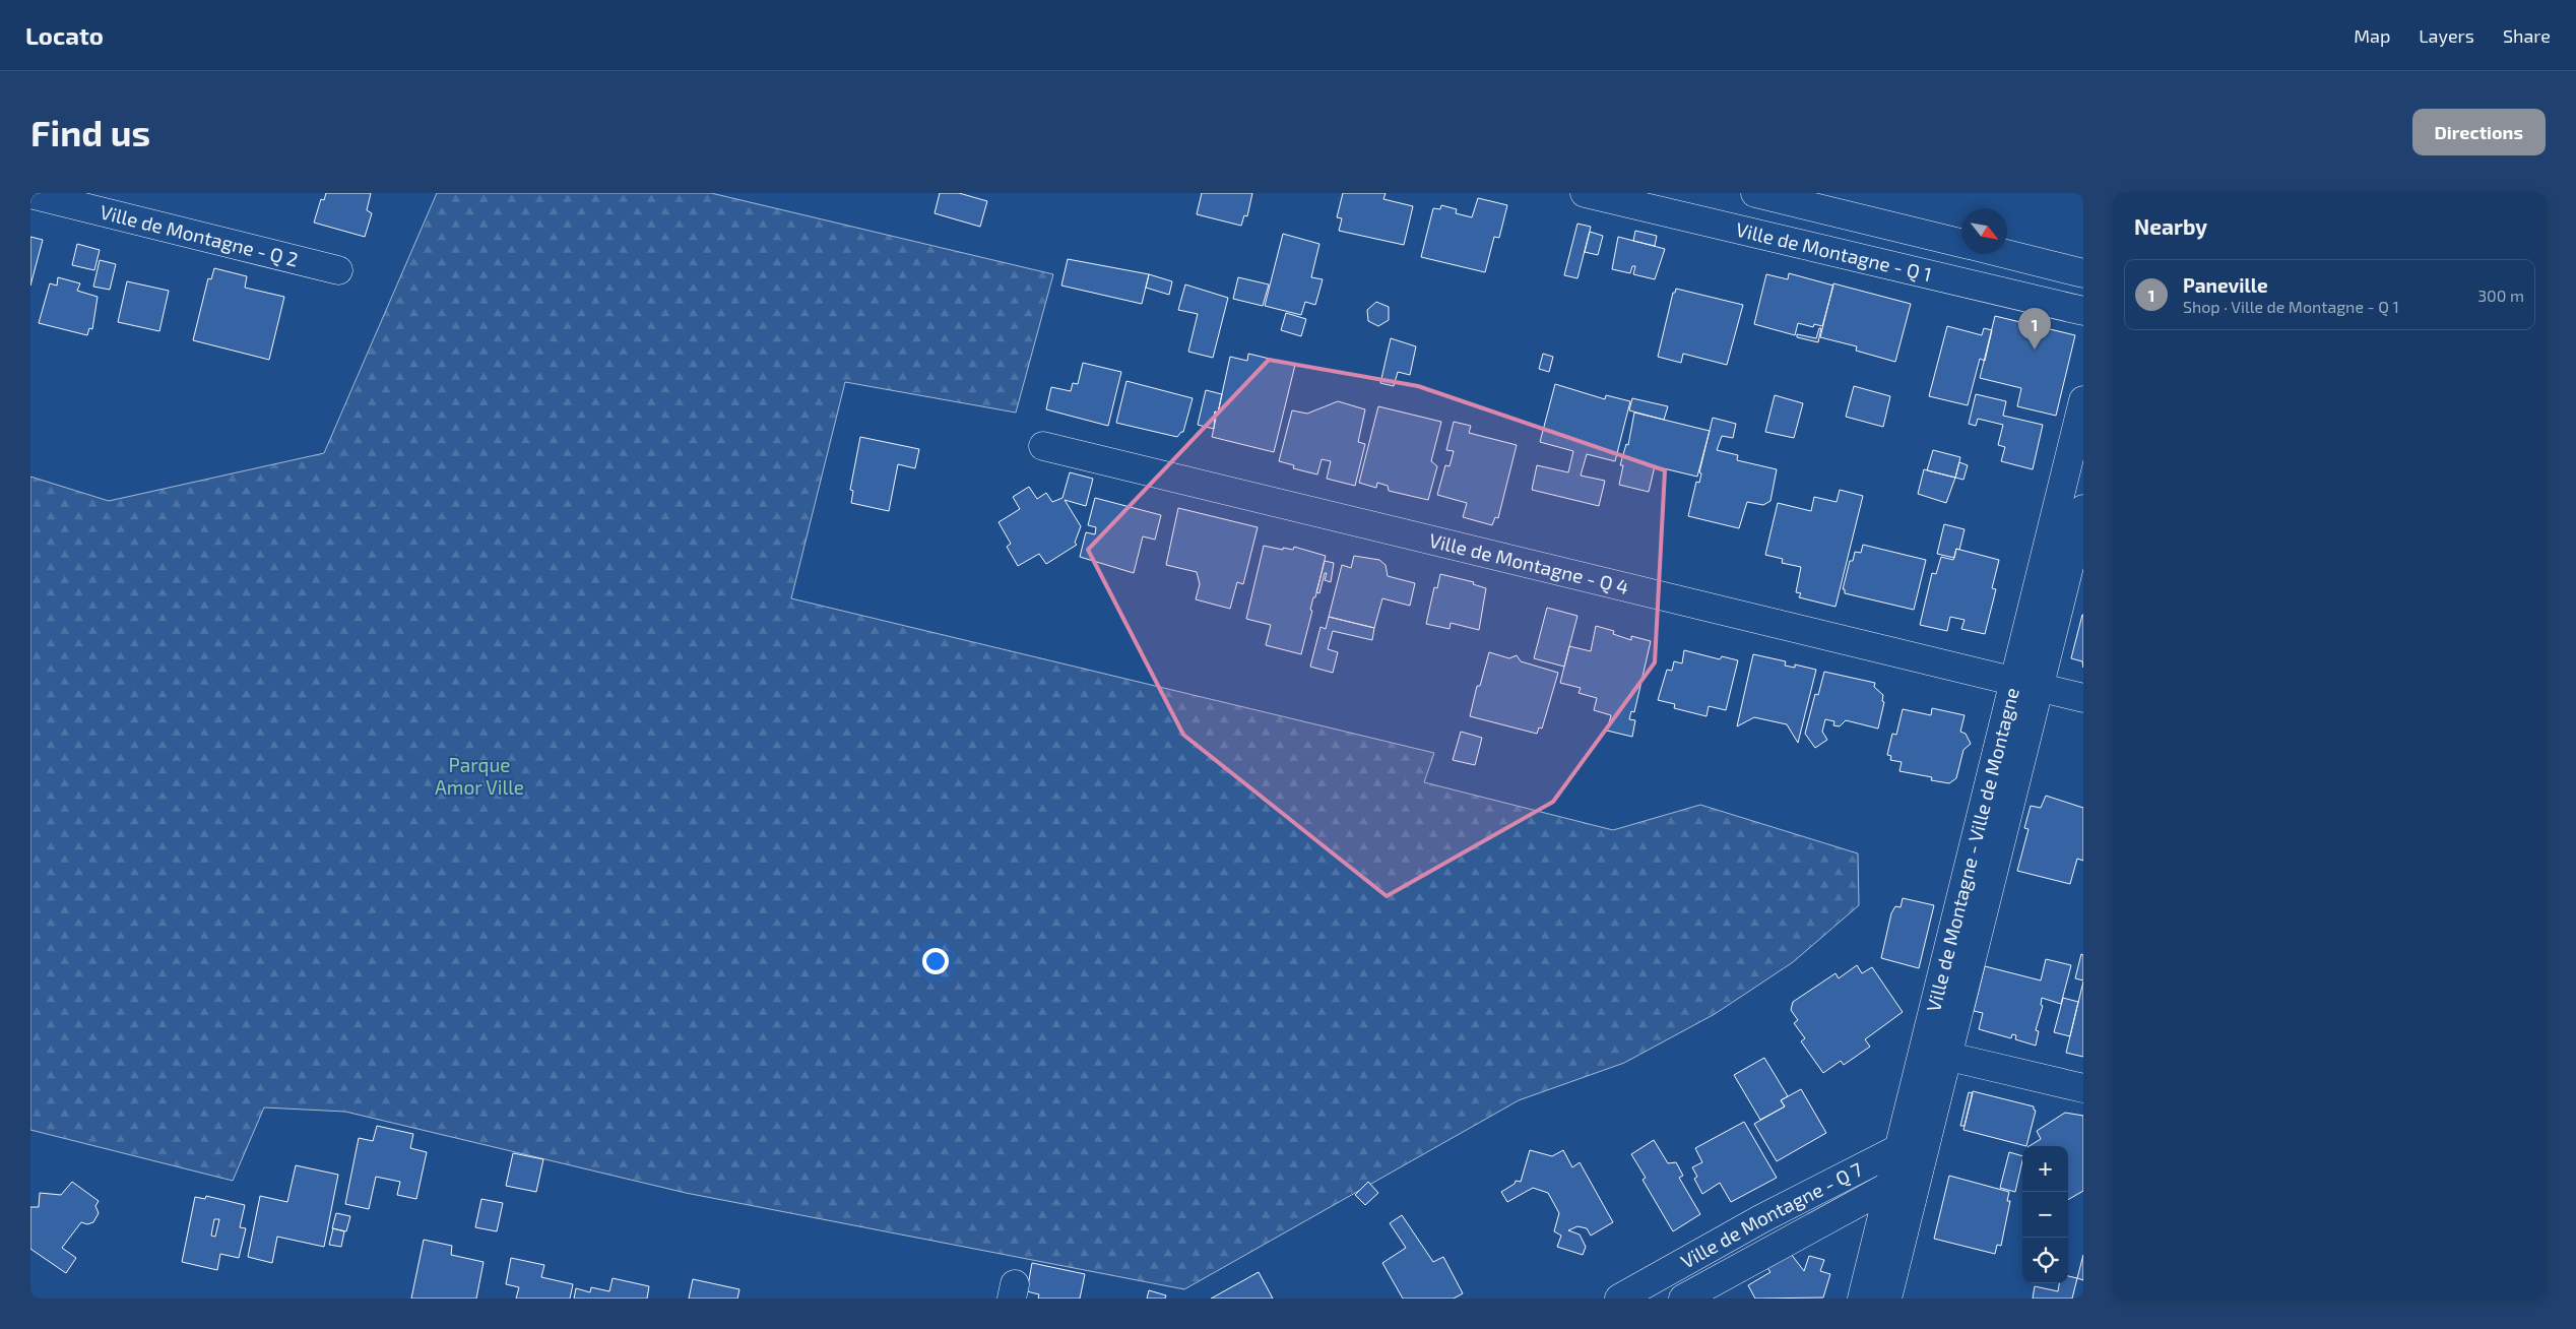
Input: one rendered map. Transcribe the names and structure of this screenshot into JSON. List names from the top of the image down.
{
  "streets": {
    "street": [
      "Ville de Montagne - Q 2",
      "Ville de Montagne - Q 1",
      "Ville de Montagne - Q 4",
      "Ville de Montagne - Ville de Montagne",
      "Ville de Montagne - Q 7"
    ]
  },
  "crossings": [
    ["Ville de Montagne - Q 4", "Ville de Montagne - Ville de Montagne"],
    ["Ville de Montagne - Ville de Montagne", "Ville de Montagne - Q 7"]
  ],
  "parks": ["Parque Amor Ville"],
  "north": "bottom right",
  "page": {
    "header": "Locato",
    "nav": ["Map", "Layers", "Share"],
    "buttons": "Directions",
    "title": "Find us",
    "heading": "Nearby",
    "list": [
      {
        "mark": "1",
        "name": "Paneville",
        "note": "Shop · Ville de Montagne - Q 1",
        "value": "300 m"
      }
    ],
    "pins": "1",
    "map_buttons": ["+", "−"]
  }
}
